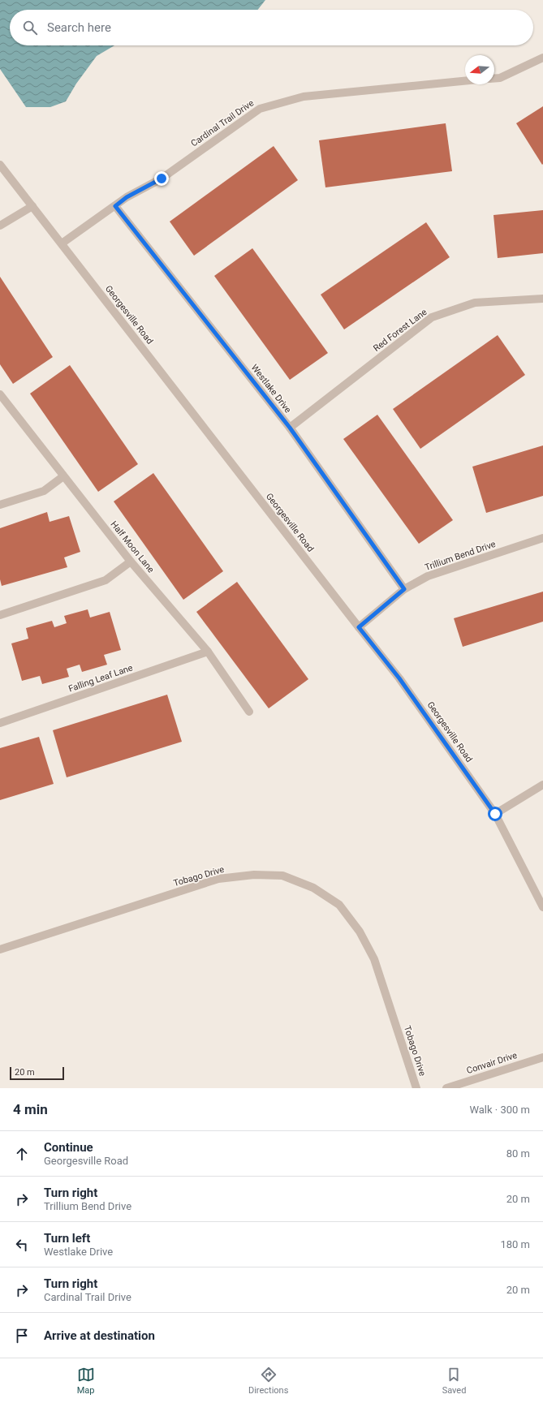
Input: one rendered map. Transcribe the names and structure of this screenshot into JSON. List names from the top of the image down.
{
  "streets": {
    "street": [
      "Cardinal Trail Drive",
      "Georgesville Road",
      "Red Forest Lane",
      "Westlake Drive",
      "Half Moon Lane",
      "Trillium Bend Drive",
      "Falling Leaf Lane",
      "Tobago Drive",
      "Convair Drive"
    ]
  },
  "crossings": [
    ["Cardinal Trail Drive", "Georgesville Road"],
    ["Cardinal Trail Drive", "Westlake Drive"],
    ["Georgesville Road", "Trillium Bend Drive"],
    ["Red Forest Lane", "Westlake Drive"],
    ["Westlake Drive", "Trillium Bend Drive"],
    ["Half Moon Lane", "Falling Leaf Lane"]
  ],
  "scale_bar": "20 m",
  "north": "left",
  "page": {
    "search": "Search here",
    "scale": "20 m",
    "heading": ["4 min", "Walk · 300 m"],
    "list": [
      ["Continue", "Georgesville Road", "80 m"],
      ["Turn right", "Trillium Bend Drive", "20 m"],
      ["Turn left", "Westlake Drive", "180 m"],
      ["Turn right", "Cardinal Trail Drive", "20 m"],
      "Arrive at destination"
    ],
    "nav": ["Map", "Directions", "Saved"]
  }
}
